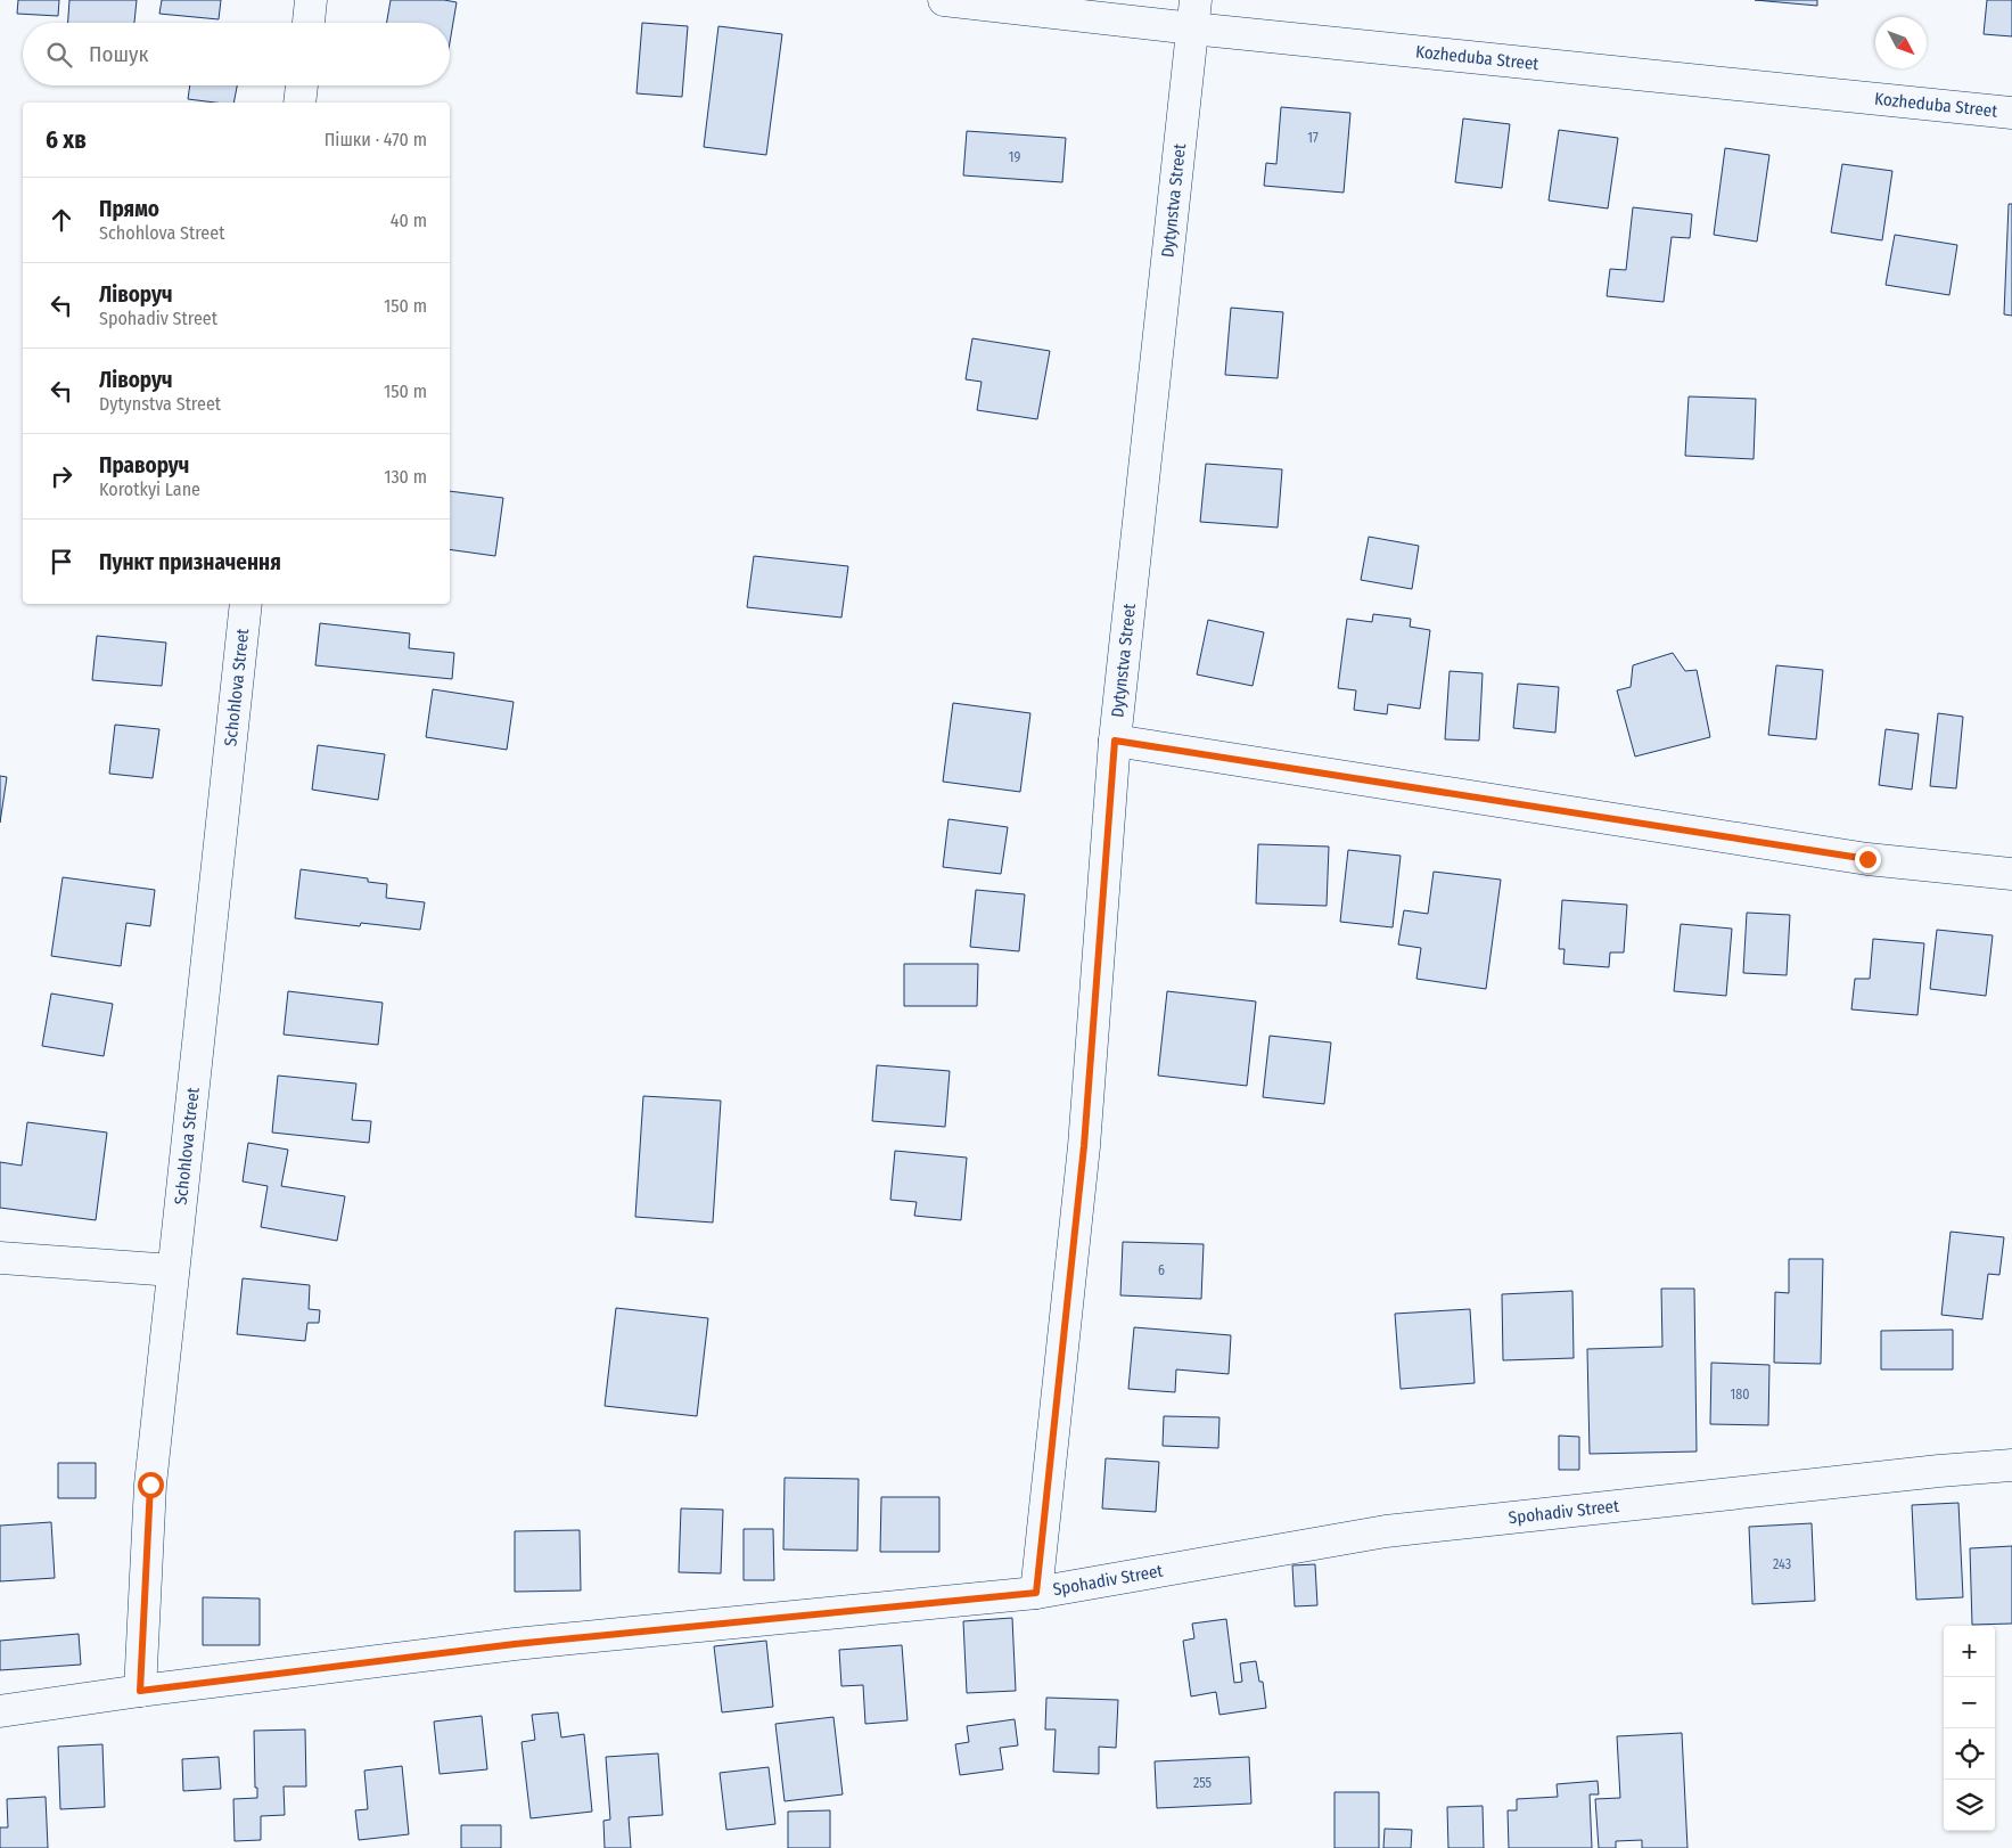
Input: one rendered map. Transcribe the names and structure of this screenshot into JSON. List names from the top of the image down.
{
  "streets": {
    "street": [
      "Kozheduba Street",
      "Dytynstva Street",
      "Schohlova Street",
      "Spohadiv Street"
    ]
  },
  "crossings": [
    ["Kozheduba Street", "Dytynstva Street"],
    ["Dytynstva Street", "Spohadiv Street"],
    ["Schohlova Street", "Spohadiv Street"]
  ],
  "house_numbers": [
    "17",
    "19",
    "6",
    "180",
    "243",
    "255"
  ],
  "north": "bottom right",
  "page": {
    "search": "Пошук",
    "heading": ["6 хв", "Пішки · 470 m"],
    "list": [
      ["Прямо", "Schohlova Street", "40 m"],
      ["Ліворуч", "Spohadiv Street", "150 m"],
      ["Ліворуч", "Dytynstva Street", "150 m"],
      ["Праворуч", "Korotkyi Lane", "130 m"],
      "Пункт призначення"
    ],
    "map_buttons": ["+", "−"]
  }
}
